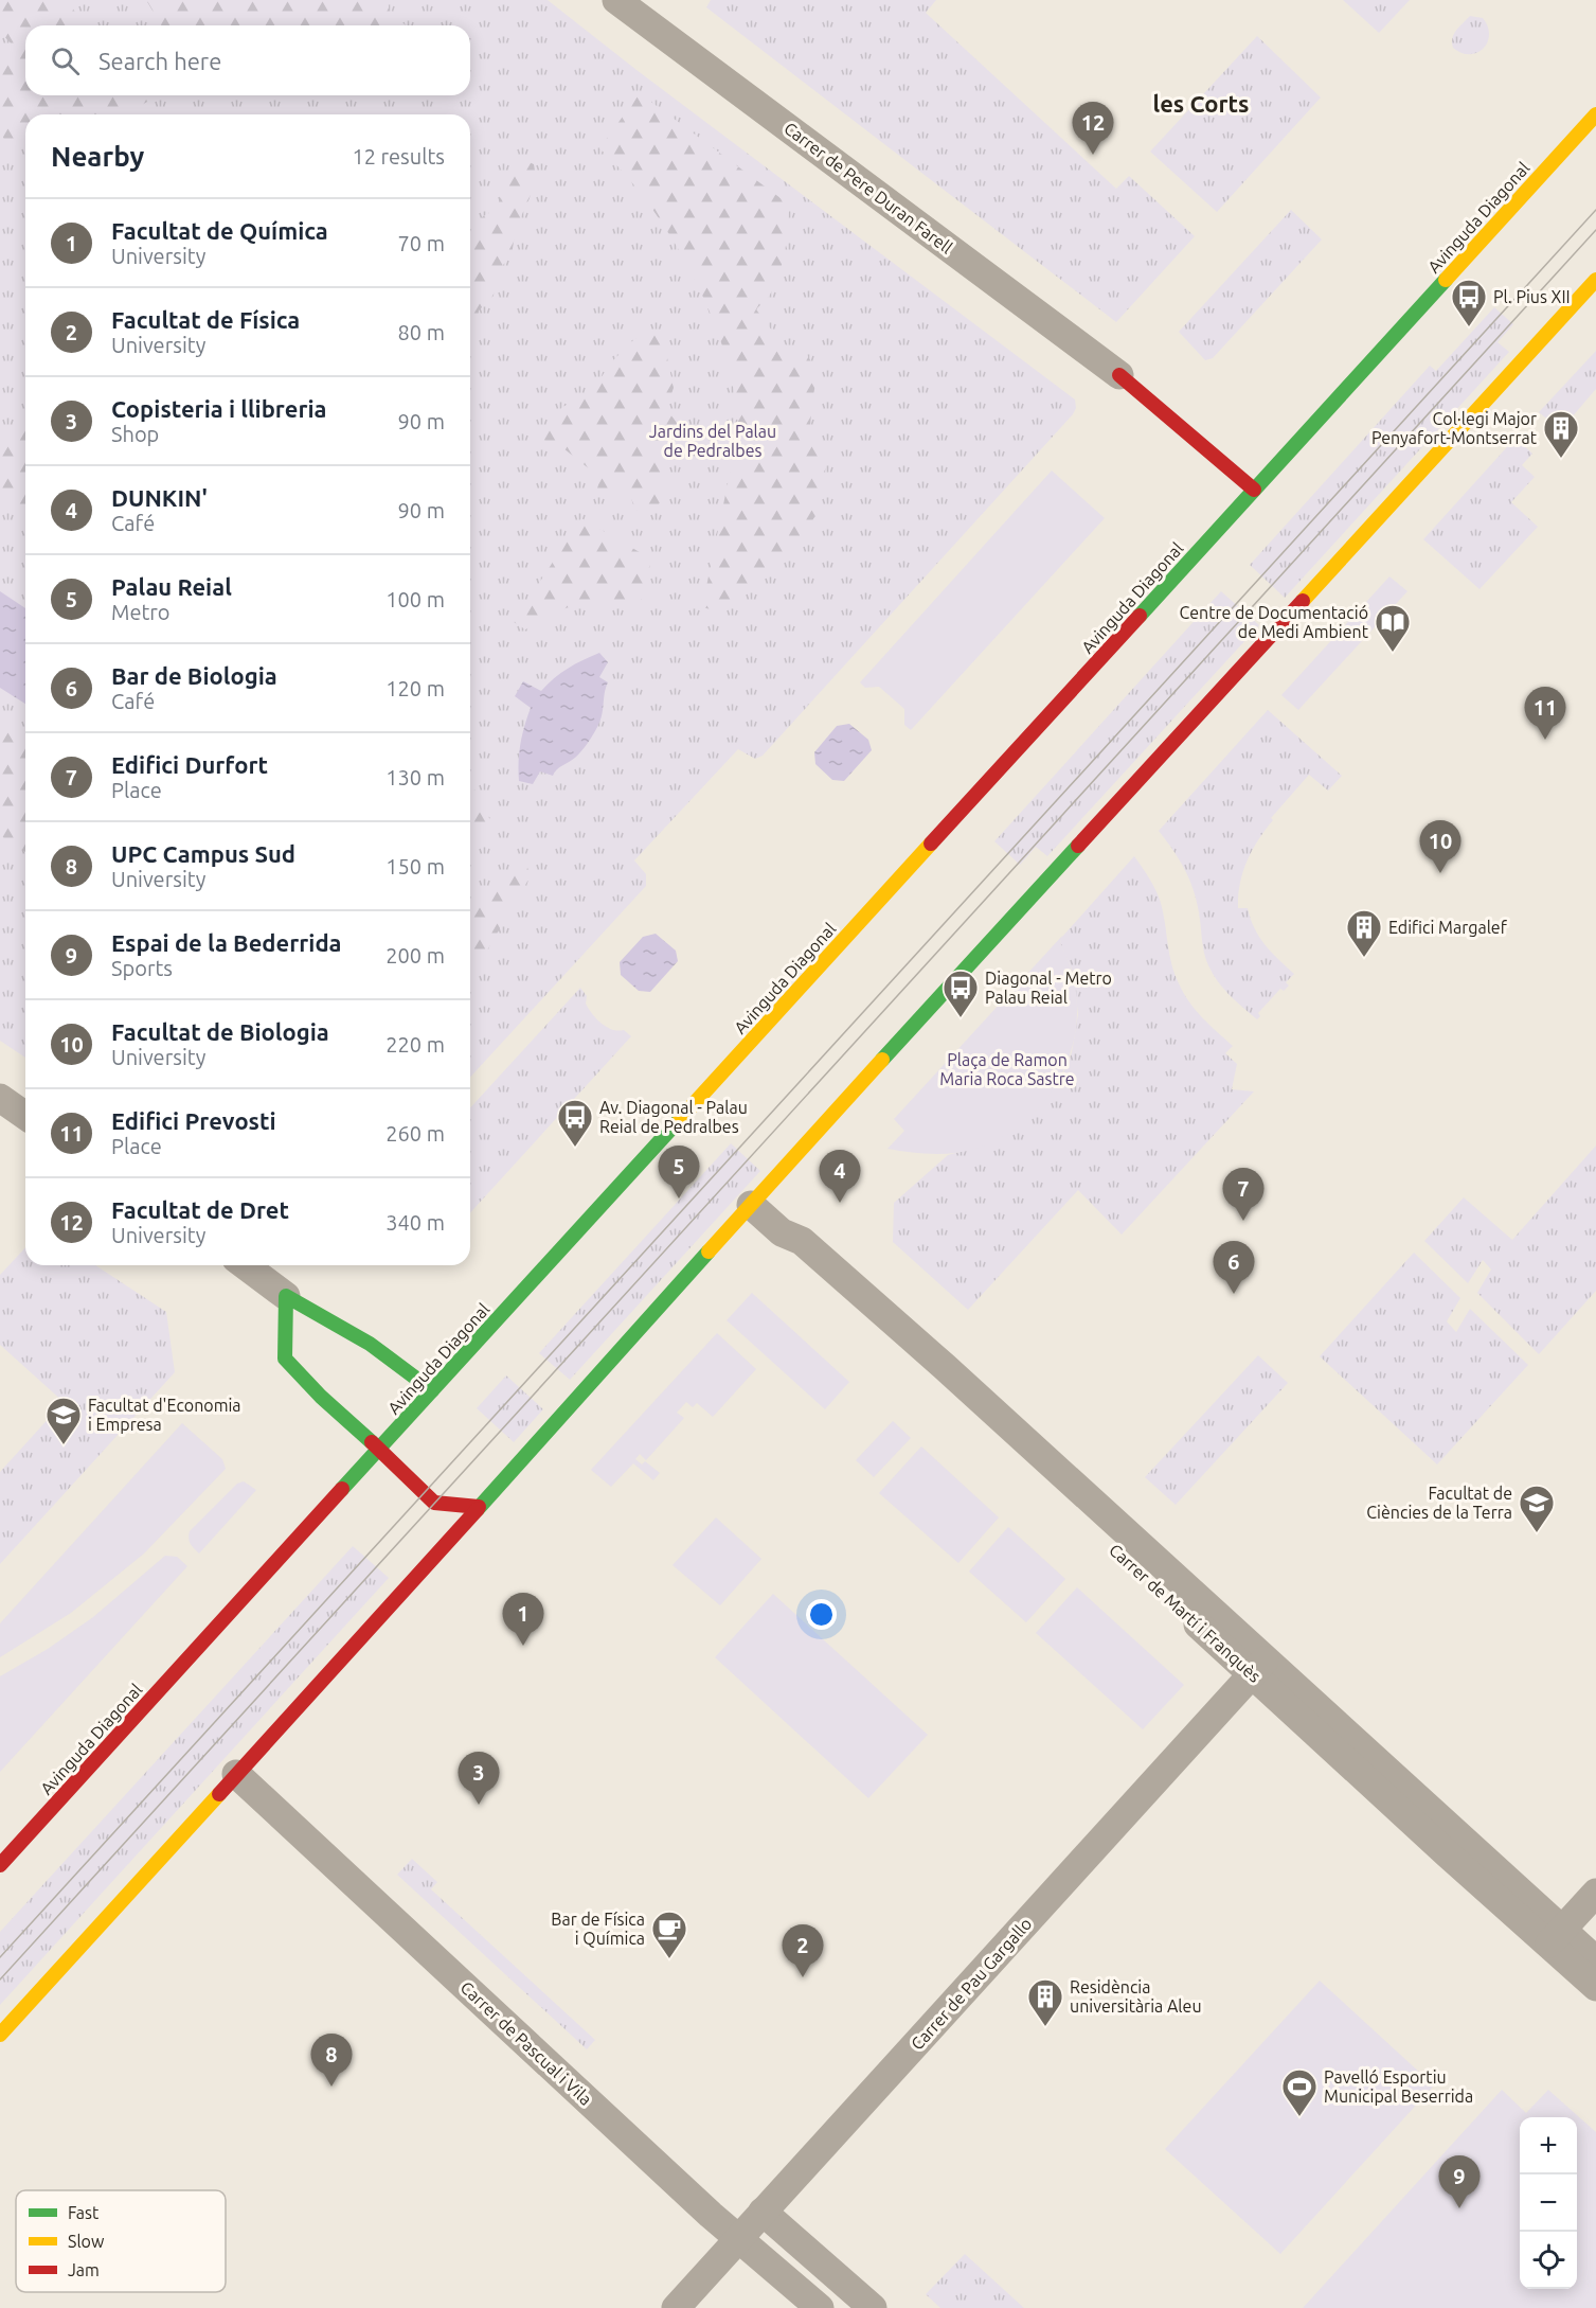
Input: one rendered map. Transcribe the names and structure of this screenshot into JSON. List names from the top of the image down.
{
  "streets": {
    "main road": ["Avinguda Diagonal"],
    "street": [
      "Carrer de Pere Duran Farell",
      "Carrer de Martí i Franquès",
      "Carrer de Pau Gargallo",
      "Carrer de Pascual i Vila"
    ]
  },
  "crossings": [
    ["Carrer de Martí i Franquès", "Carrer de Pau Gargallo"],
    ["Carrer de Pau Gargallo", "Carrer de Pascual i Vila"]
  ],
  "districts": ["les Corts"],
  "parks": ["Jardins del Palau de Pedralbes", "Plaça de Ramon Maria Roca Sastre"],
  "places": {
    "bus stop": ["Pl. Pius XII", "Diagonal - Metro Palau Reial", "Av. Diagonal - Palau Reial de Pedralbes"],
    "building": ["Col·legi Major Penyafort-Montserrat", "Edifici Margalef", "Residència universitària Aleu"],
    "library": ["Centre de Documentació de Medi Ambient"],
    "school or university": ["Facultat d'Economia i Empresa", "Facultat de Ciències de la Terra"],
    "cafe": ["Bar de Física i Química"],
    "sports": ["Pavelló Esportiu Municipal Beserrida"]
  },
  "legend": ["Fast", "Slow", "Jam"],
  "page": {
    "search": "Search here",
    "pins": [
      "12",
      "11",
      "10",
      "5",
      "4",
      "7",
      "6",
      "1",
      "3",
      "2",
      "8",
      "9"
    ],
    "heading": ["Nearby", "12 results"],
    "list": [
      {
        "mark": "1",
        "name": "Facultat de Química",
        "note": "University",
        "value": "70 m"
      },
      {
        "mark": "2",
        "name": "Facultat de Física",
        "note": "University",
        "value": "80 m"
      },
      {
        "mark": "3",
        "name": "Copisteria i llibreria",
        "note": "Shop",
        "value": "90 m"
      },
      {
        "mark": "4",
        "name": "DUNKIN'",
        "note": "Café",
        "value": "90 m"
      },
      {
        "mark": "5",
        "name": "Palau Reial",
        "note": "Metro",
        "value": "100 m"
      },
      {
        "mark": "6",
        "name": "Bar de Biologia",
        "note": "Café",
        "value": "120 m"
      },
      {
        "mark": "7",
        "name": "Edifici Durfort",
        "note": "Place",
        "value": "130 m"
      },
      {
        "mark": "8",
        "name": "UPC Campus Sud",
        "note": "University",
        "value": "150 m"
      },
      {
        "mark": "9",
        "name": "Espai de la Bederrida",
        "note": "Sports",
        "value": "200 m"
      },
      {
        "mark": "10",
        "name": "Facultat de Biologia",
        "note": "University",
        "value": "220 m"
      },
      {
        "mark": "11",
        "name": "Edifici Prevosti",
        "note": "Place",
        "value": "260 m"
      },
      {
        "mark": "12",
        "name": "Facultat de Dret",
        "note": "University",
        "value": "340 m"
      }
    ],
    "map_buttons": ["+", "−"]
  }
}
